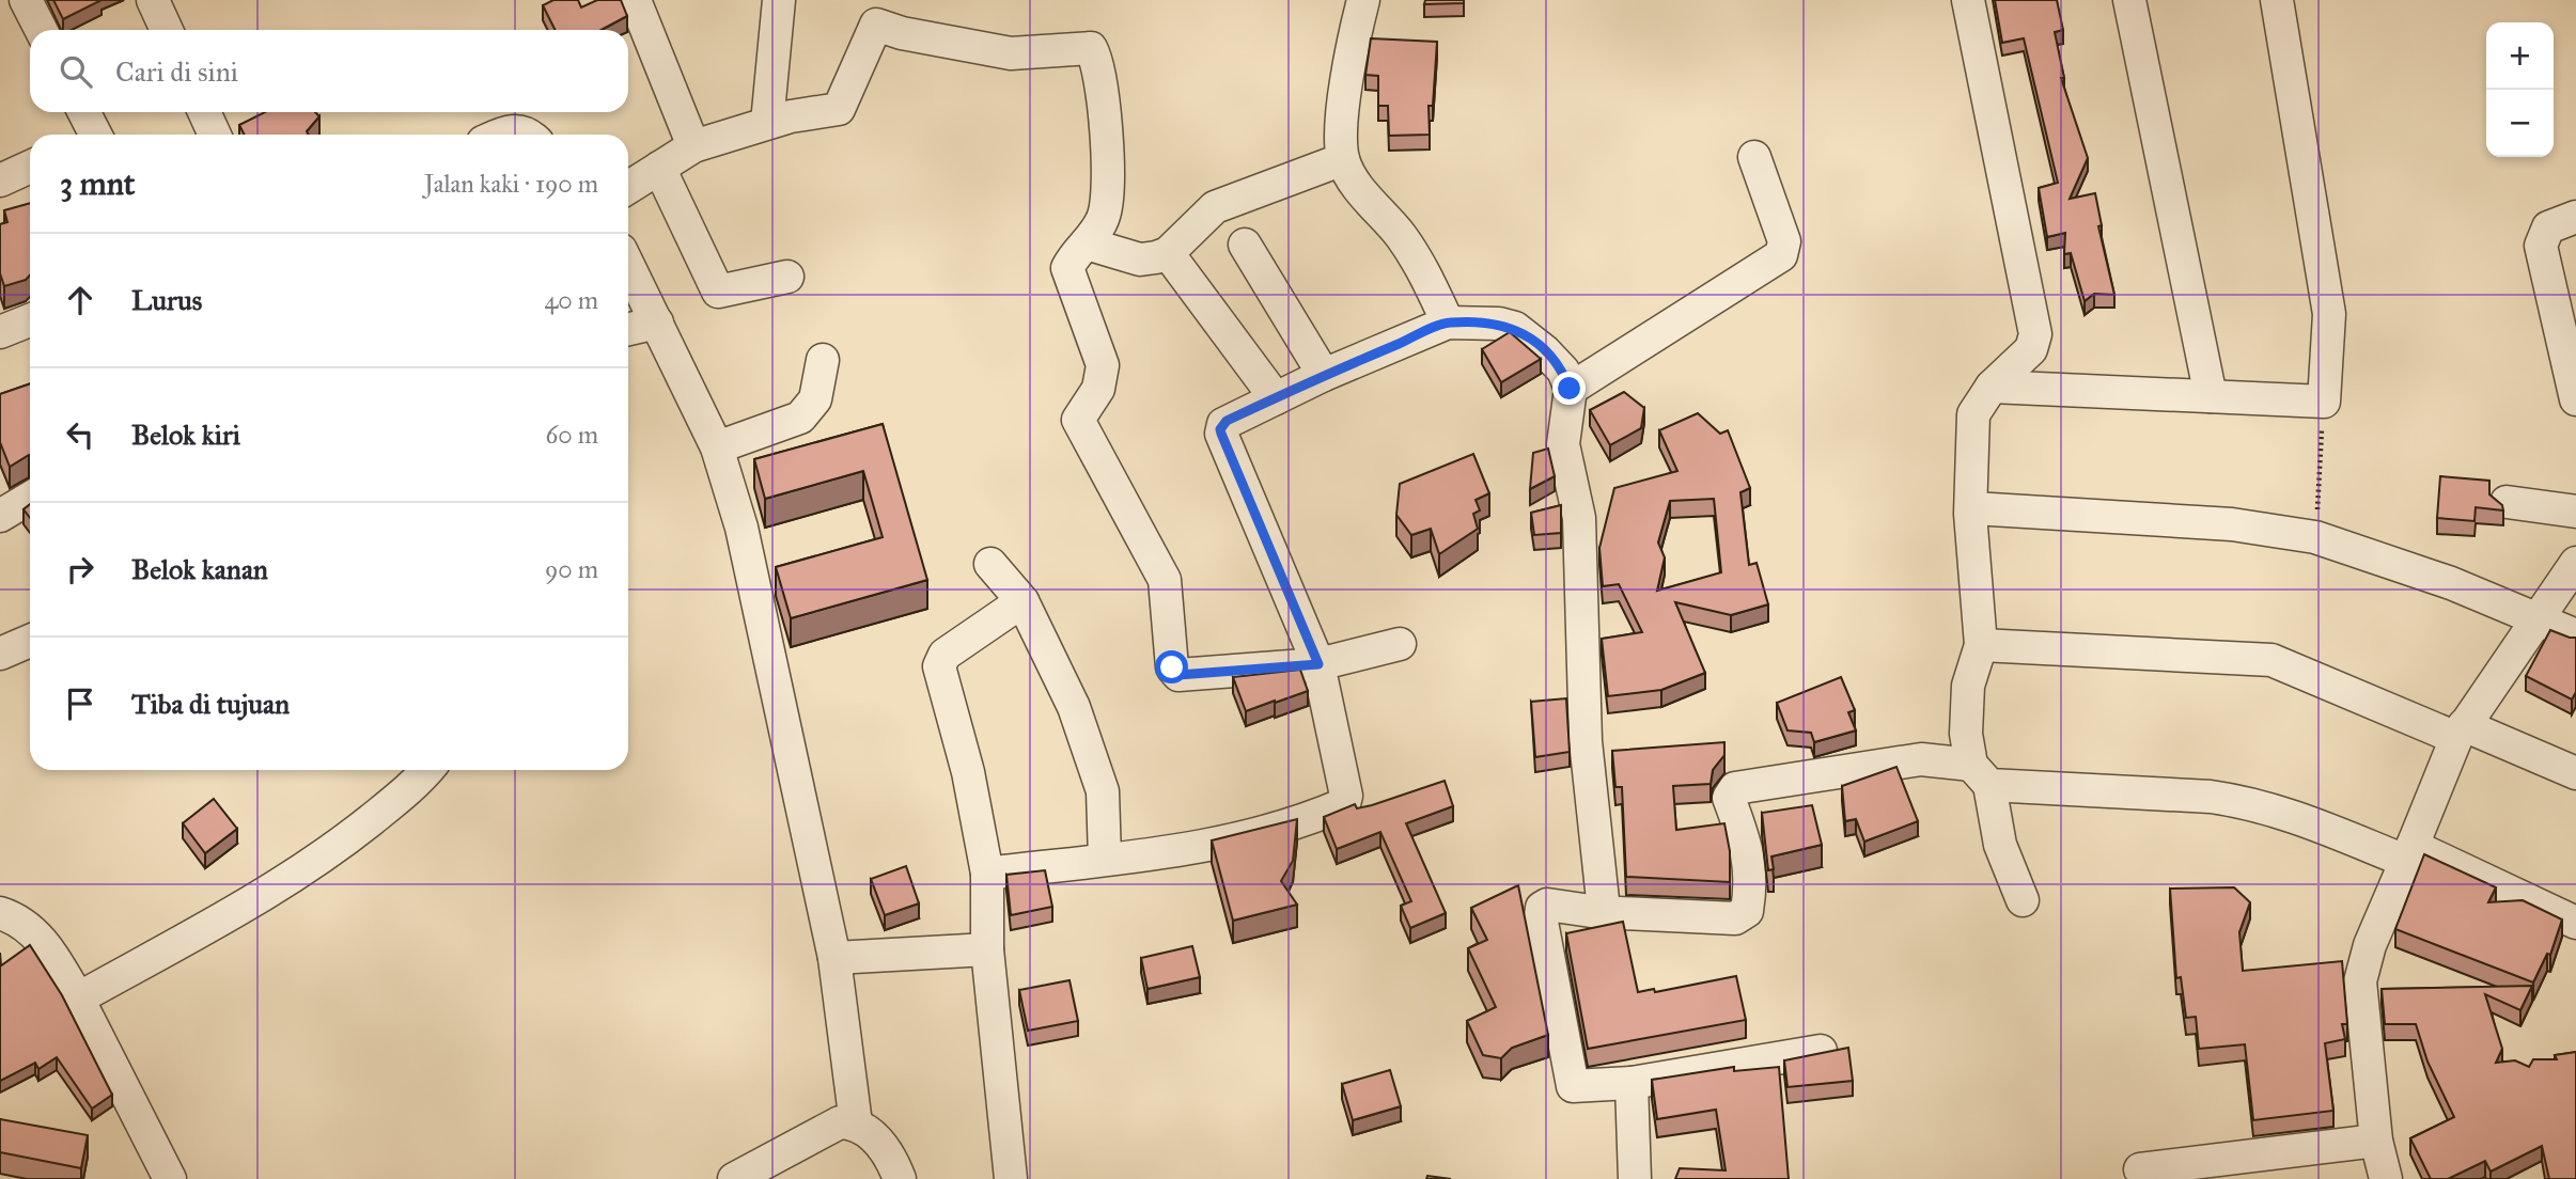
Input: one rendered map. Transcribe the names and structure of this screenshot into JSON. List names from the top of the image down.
{
  "page": {
    "map_buttons": ["+", "−"],
    "search": "Cari di sini",
    "heading": ["3 mnt", "Jalan kaki · 190 m"],
    "list": [
      ["Lurus", "40 m"],
      ["Belok kiri", "60 m"],
      ["Belok kanan", "90 m"],
      "Tiba di tujuan"
    ]
  }
}
